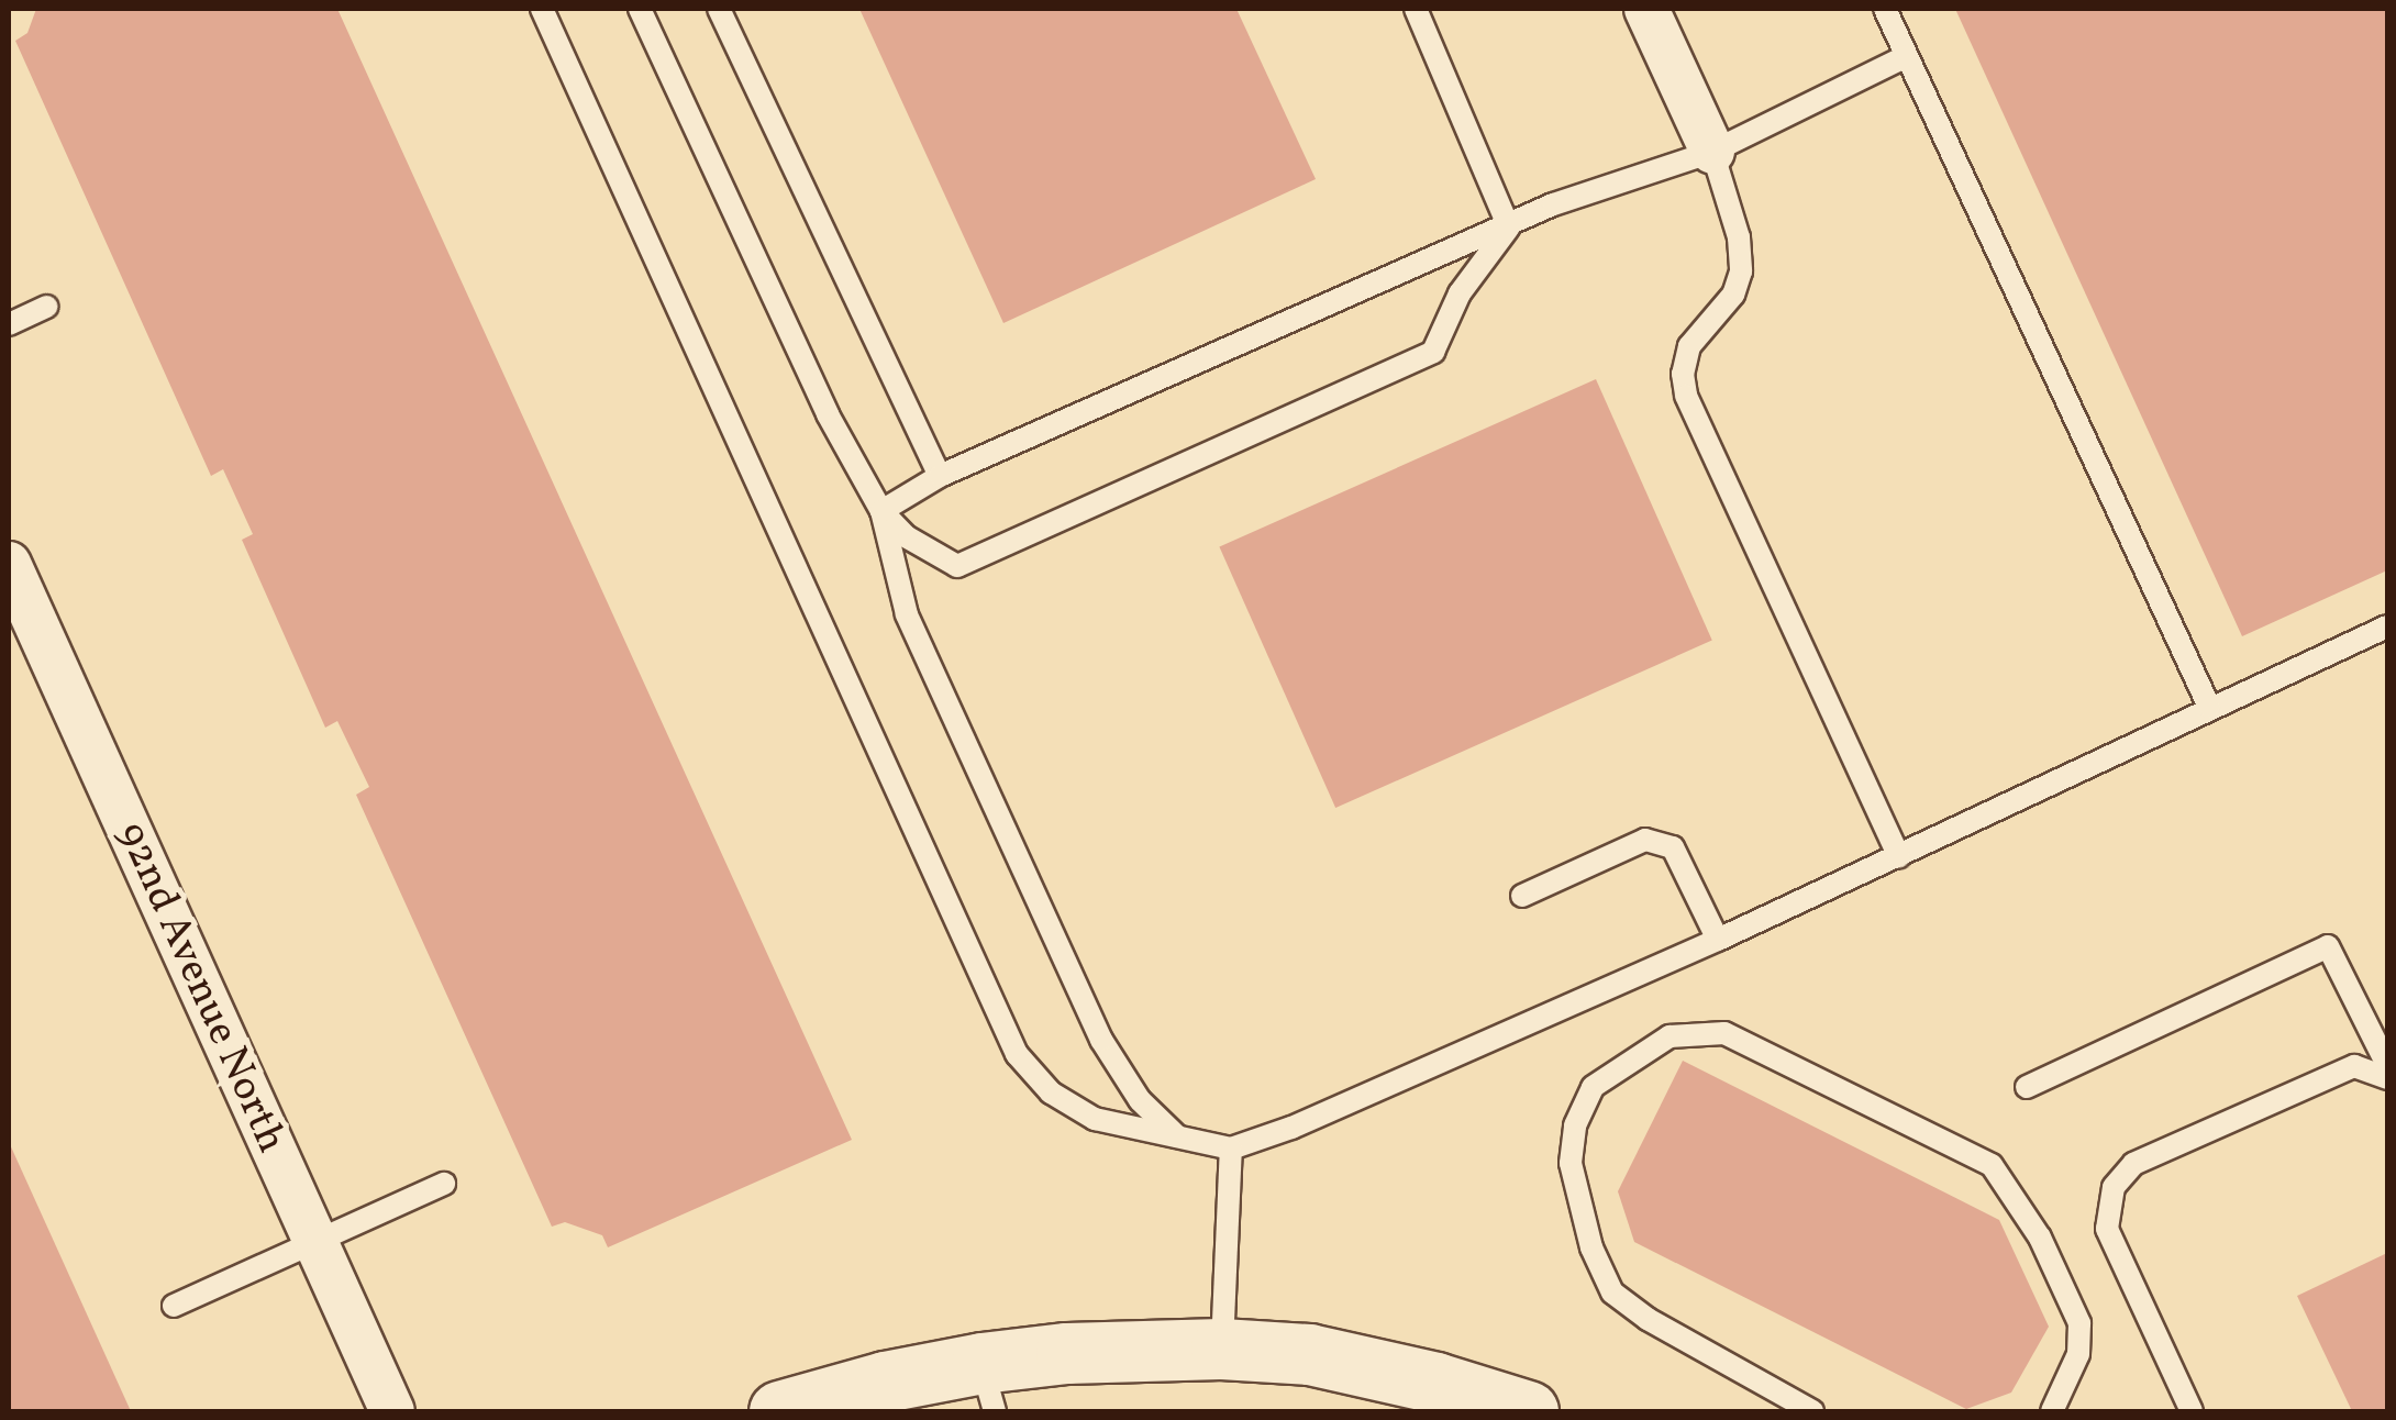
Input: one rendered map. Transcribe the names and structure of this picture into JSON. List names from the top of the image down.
{
  "streets": {
    "street": ["92nd Avenue North"]
  }
}
